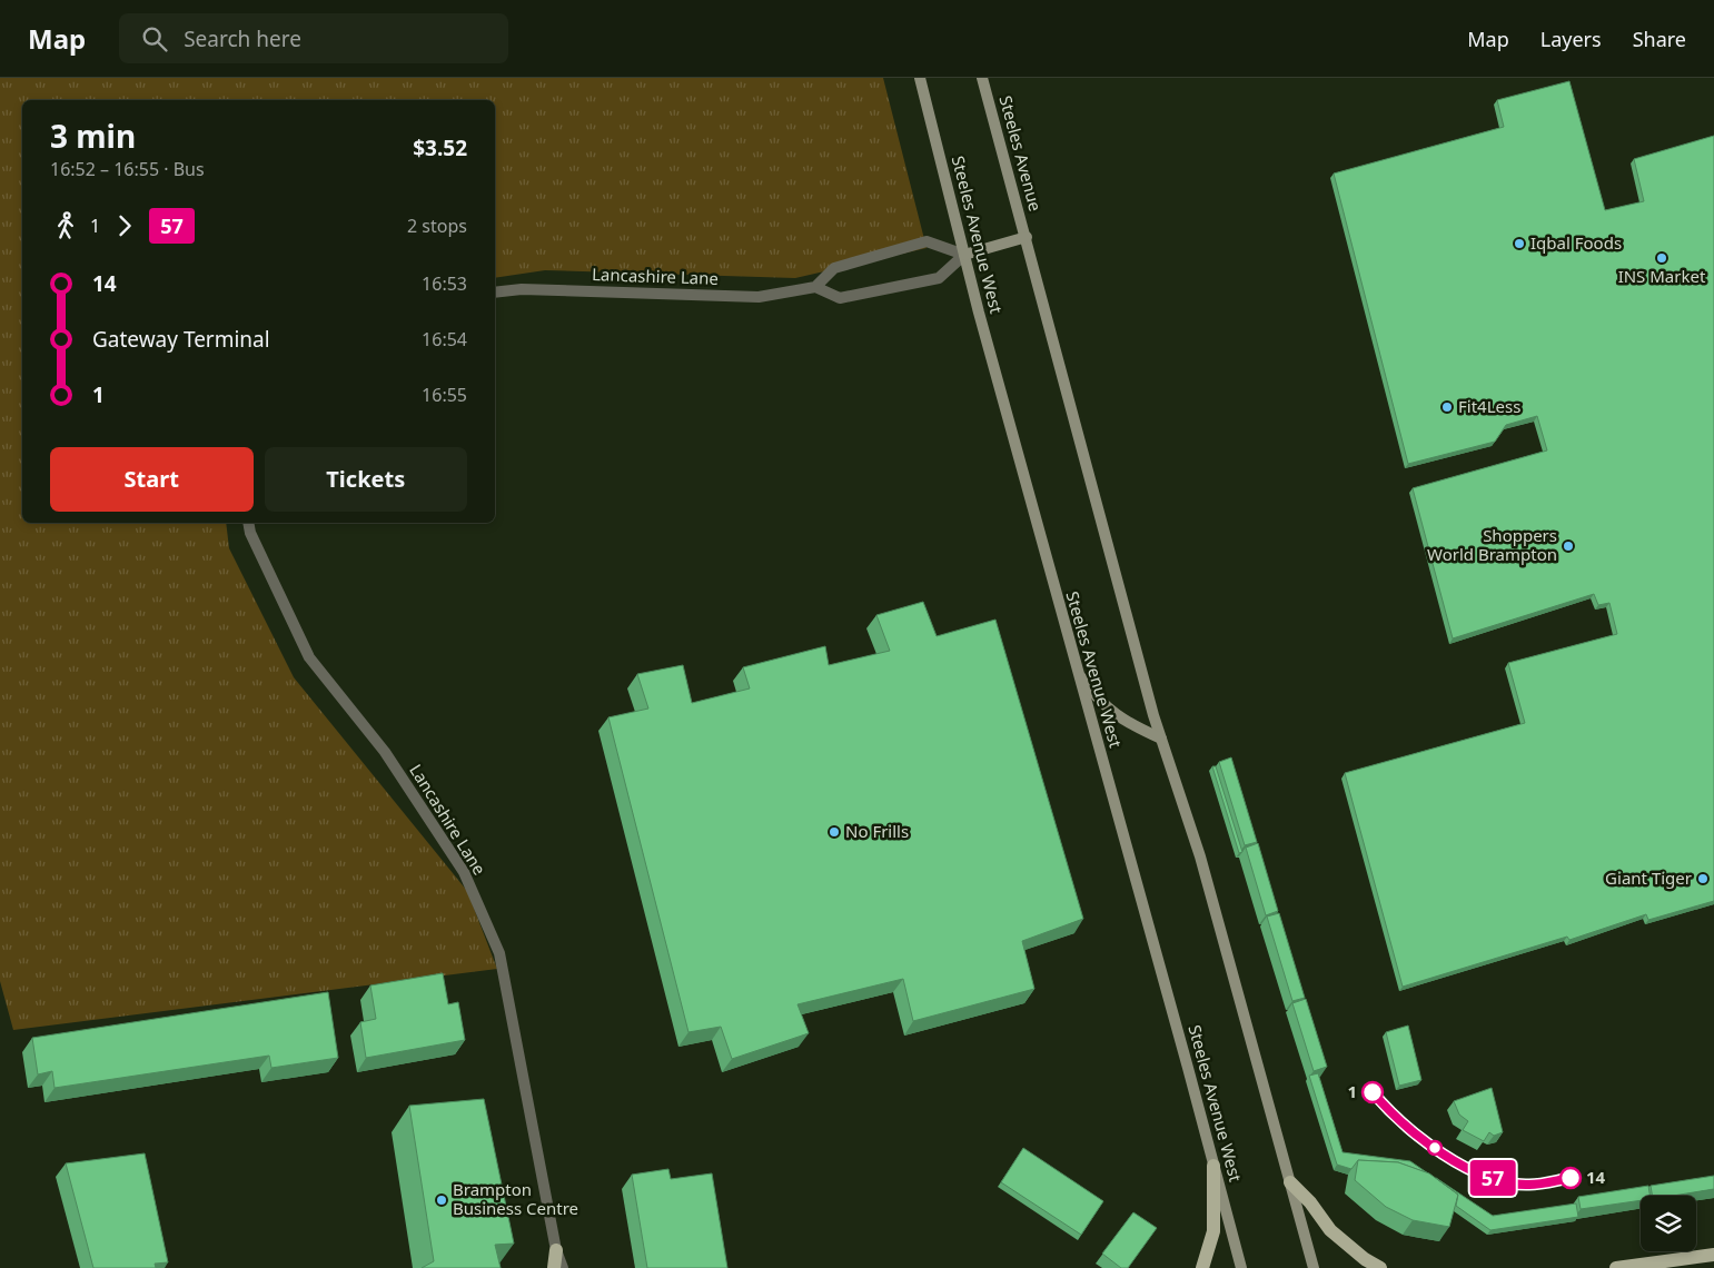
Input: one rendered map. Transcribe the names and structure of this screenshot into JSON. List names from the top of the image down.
{
  "streets": {
    "main road": ["Steeles Avenue", "Steeles Avenue West"],
    "street": ["Lancashire Lane"]
  },
  "places": [
    "Iqbal Foods",
    "INS Market",
    "Fit4Less",
    "Shoppers World Brampton",
    "No Frills",
    "Giant Tiger",
    "1",
    "14",
    "Brampton Business Centre"
  ],
  "lines": ["bus line 57"],
  "page": {
    "header": "Map",
    "search": "Search here",
    "nav": ["Map", "Layers", "Share"],
    "on_map": "57",
    "heading": ["3 min", "16:52 – 16:55 · Bus", "$3.52"],
    "legs": ["1", "57", "2 stops"],
    "list": [
      {
        "name": "14",
        "value": "16:53"
      },
      {
        "name": "Gateway Terminal",
        "value": "16:54"
      },
      {
        "name": "1",
        "value": "16:55"
      }
    ],
    "buttons": ["Start", "Tickets"]
  }
}
